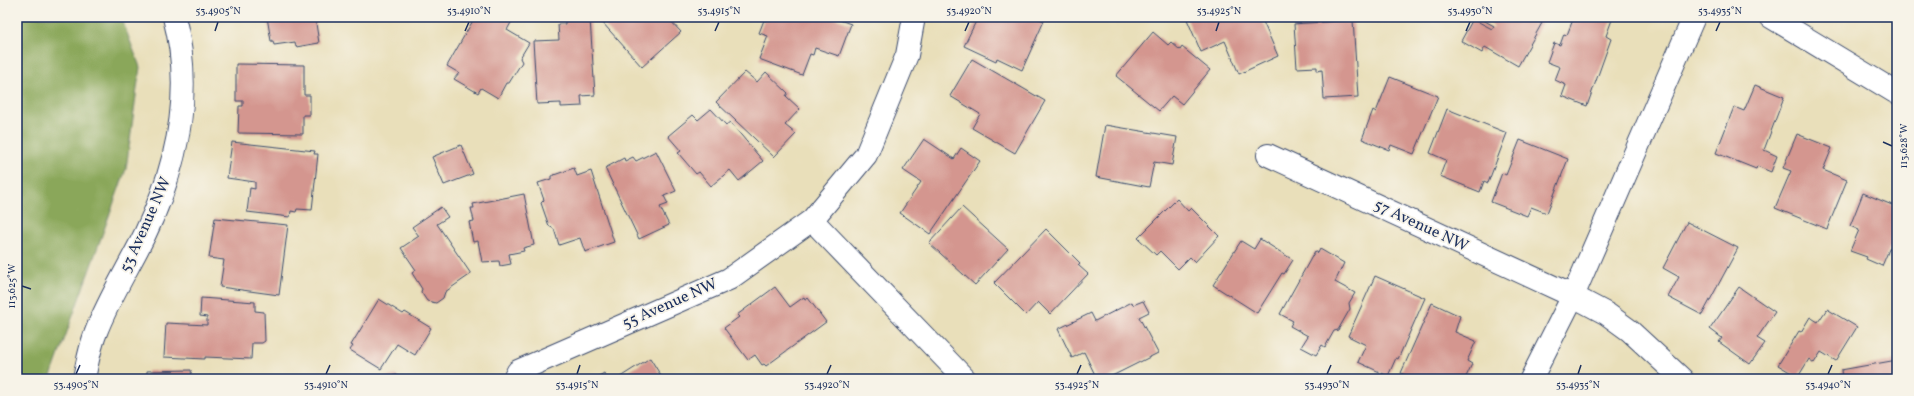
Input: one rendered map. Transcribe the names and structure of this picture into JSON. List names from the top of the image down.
{
  "streets": {
    "street": ["53 Avenue NW", "57 Avenue NW", "55 Avenue NW"]
  },
  "coordinates": [
    "53.4905°N",
    "53.4910°N",
    "53.4915°N",
    "53.4920°N",
    "53.4925°N",
    "53.4930°N",
    "53.4935°N",
    "113.628°W",
    "113.625°W",
    "53.4940°N"
  ]
}
